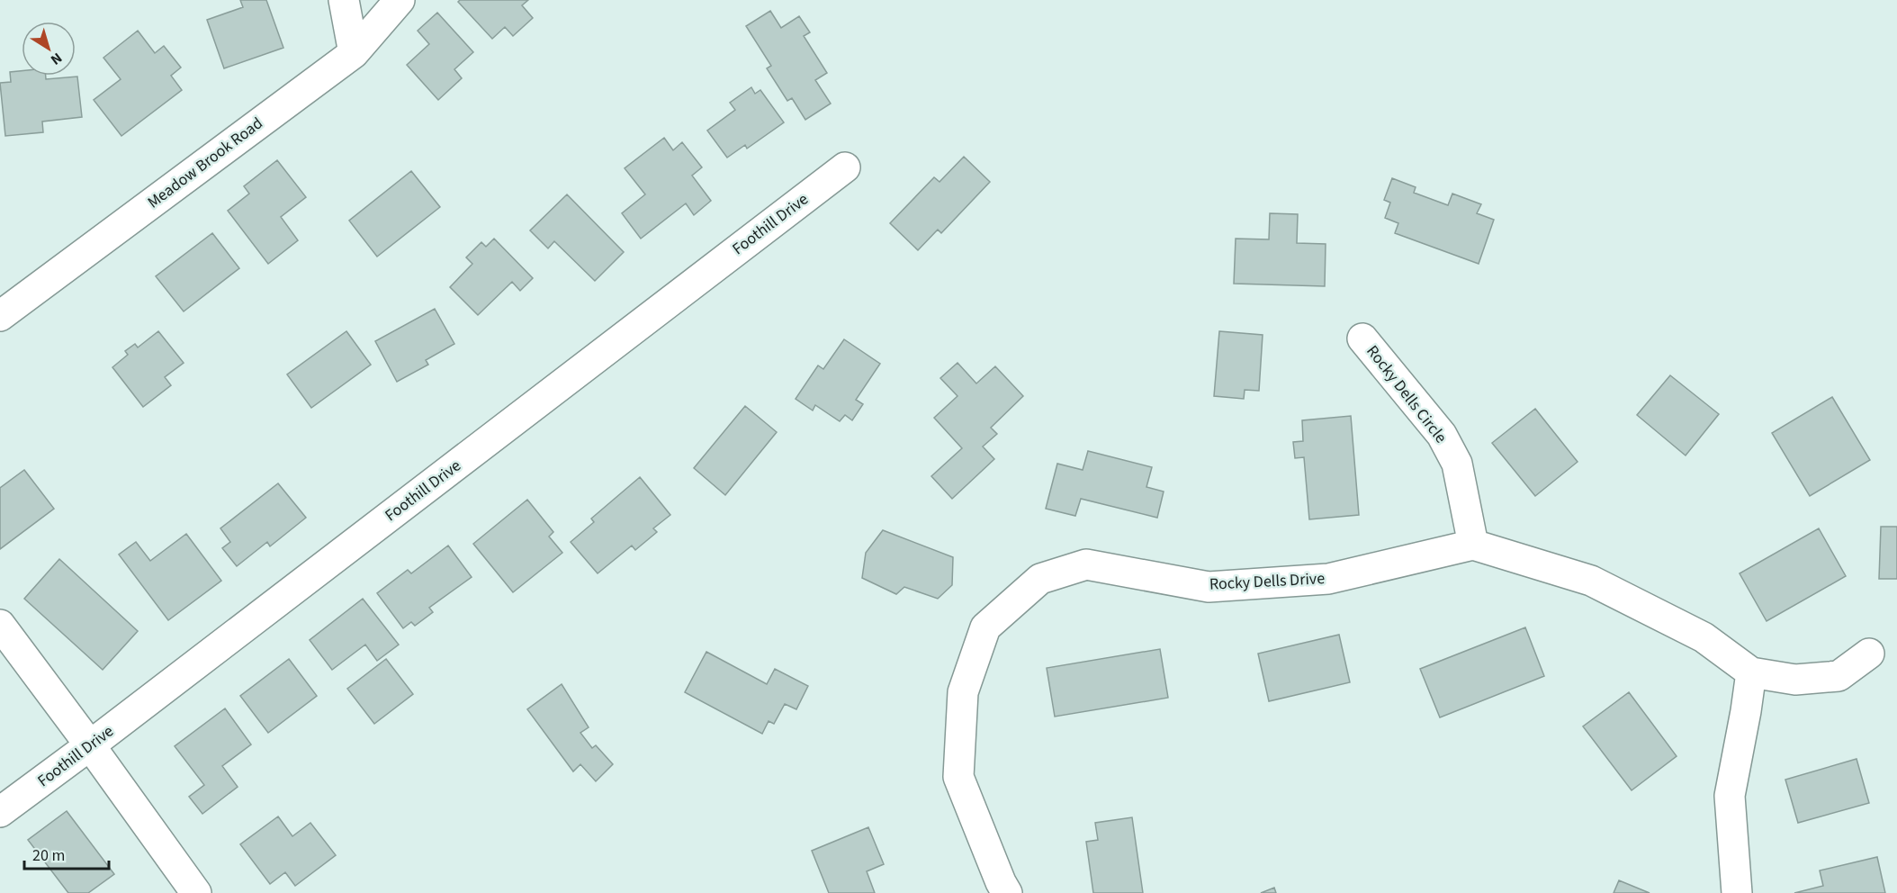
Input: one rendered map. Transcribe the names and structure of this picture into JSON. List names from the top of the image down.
{
  "streets": {
    "street": [
      "Meadow Brook Road",
      "Foothill Drive",
      "Rocky Dells Circle",
      "Rocky Dells Drive"
    ]
  },
  "crossings": [
    ["Rocky Dells Circle", "Rocky Dells Drive"]
  ],
  "scale_bar": "20 m",
  "north": "bottom right"
}
